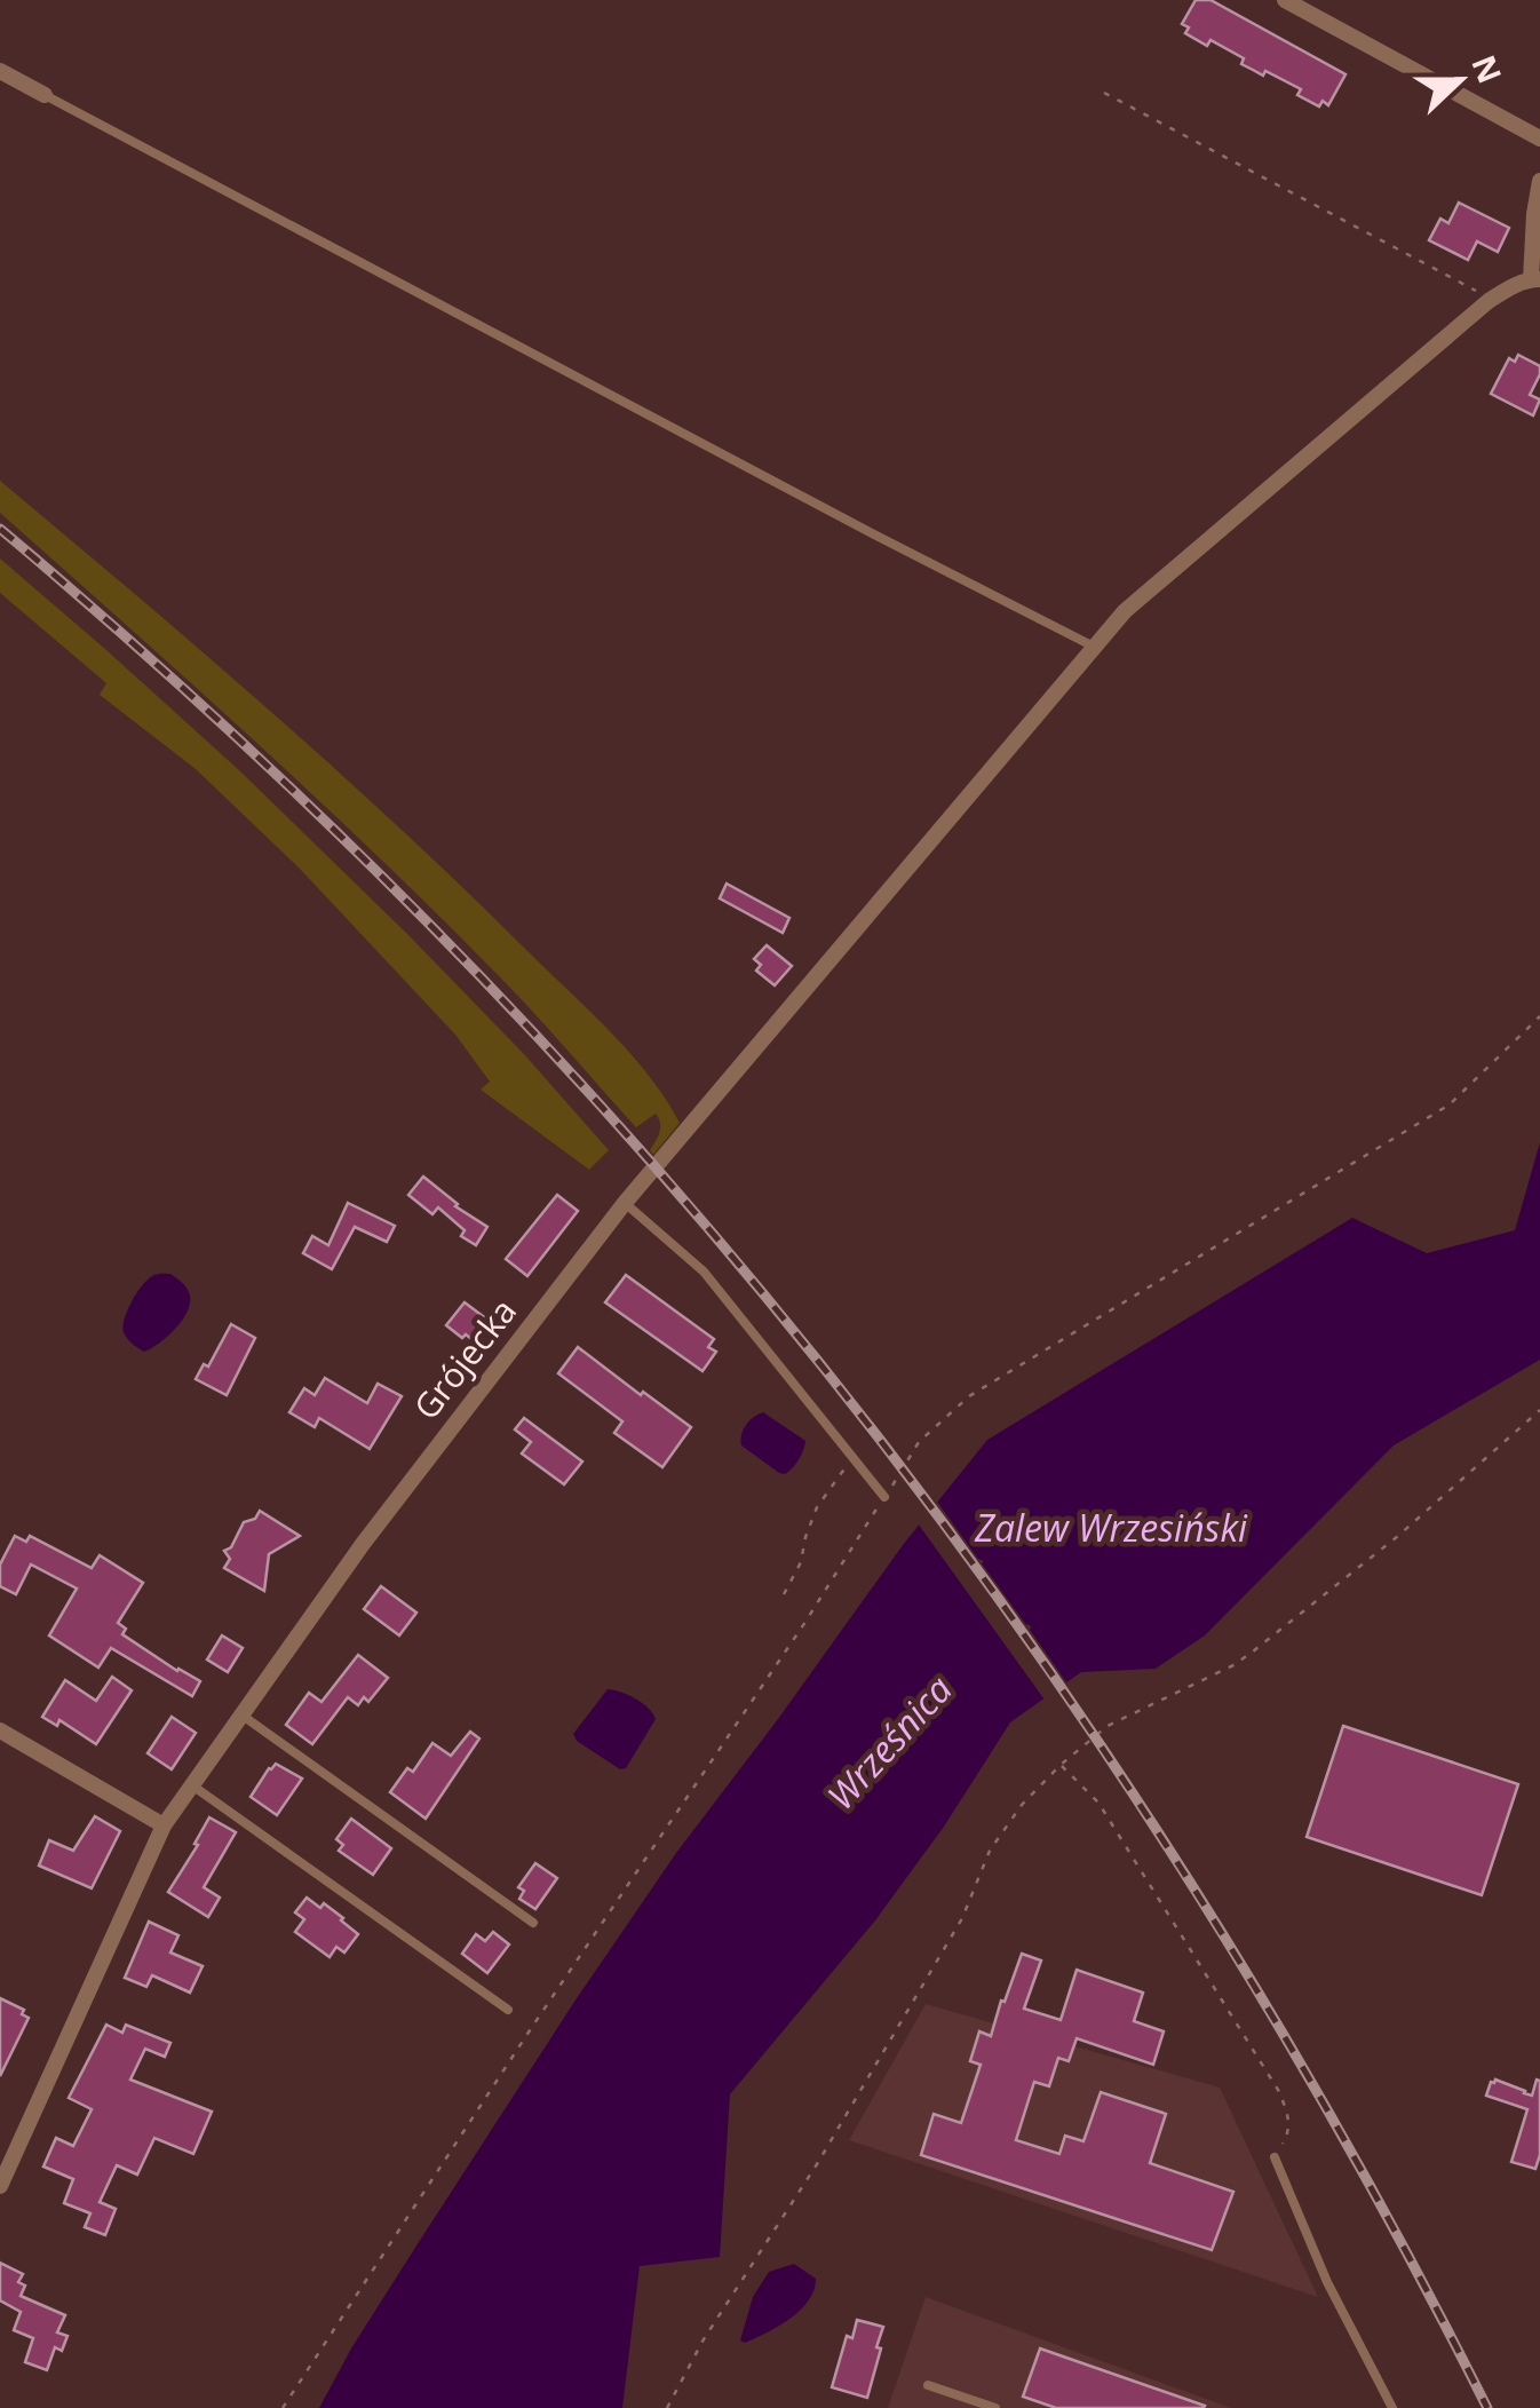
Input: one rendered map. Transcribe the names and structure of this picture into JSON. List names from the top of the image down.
{
  "streets": {
    "street": ["Grójecka"]
  },
  "water": ["Zalew Wrzesiński", "Wrześnica"],
  "north": "right"
}
